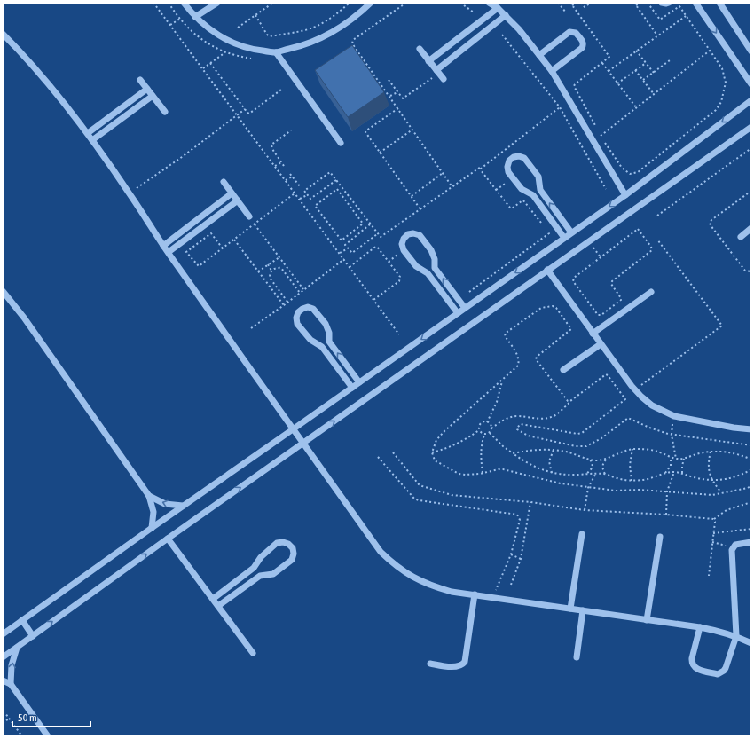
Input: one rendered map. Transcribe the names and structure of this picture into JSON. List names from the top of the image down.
{
  "scale_bar": "50 m"
}
